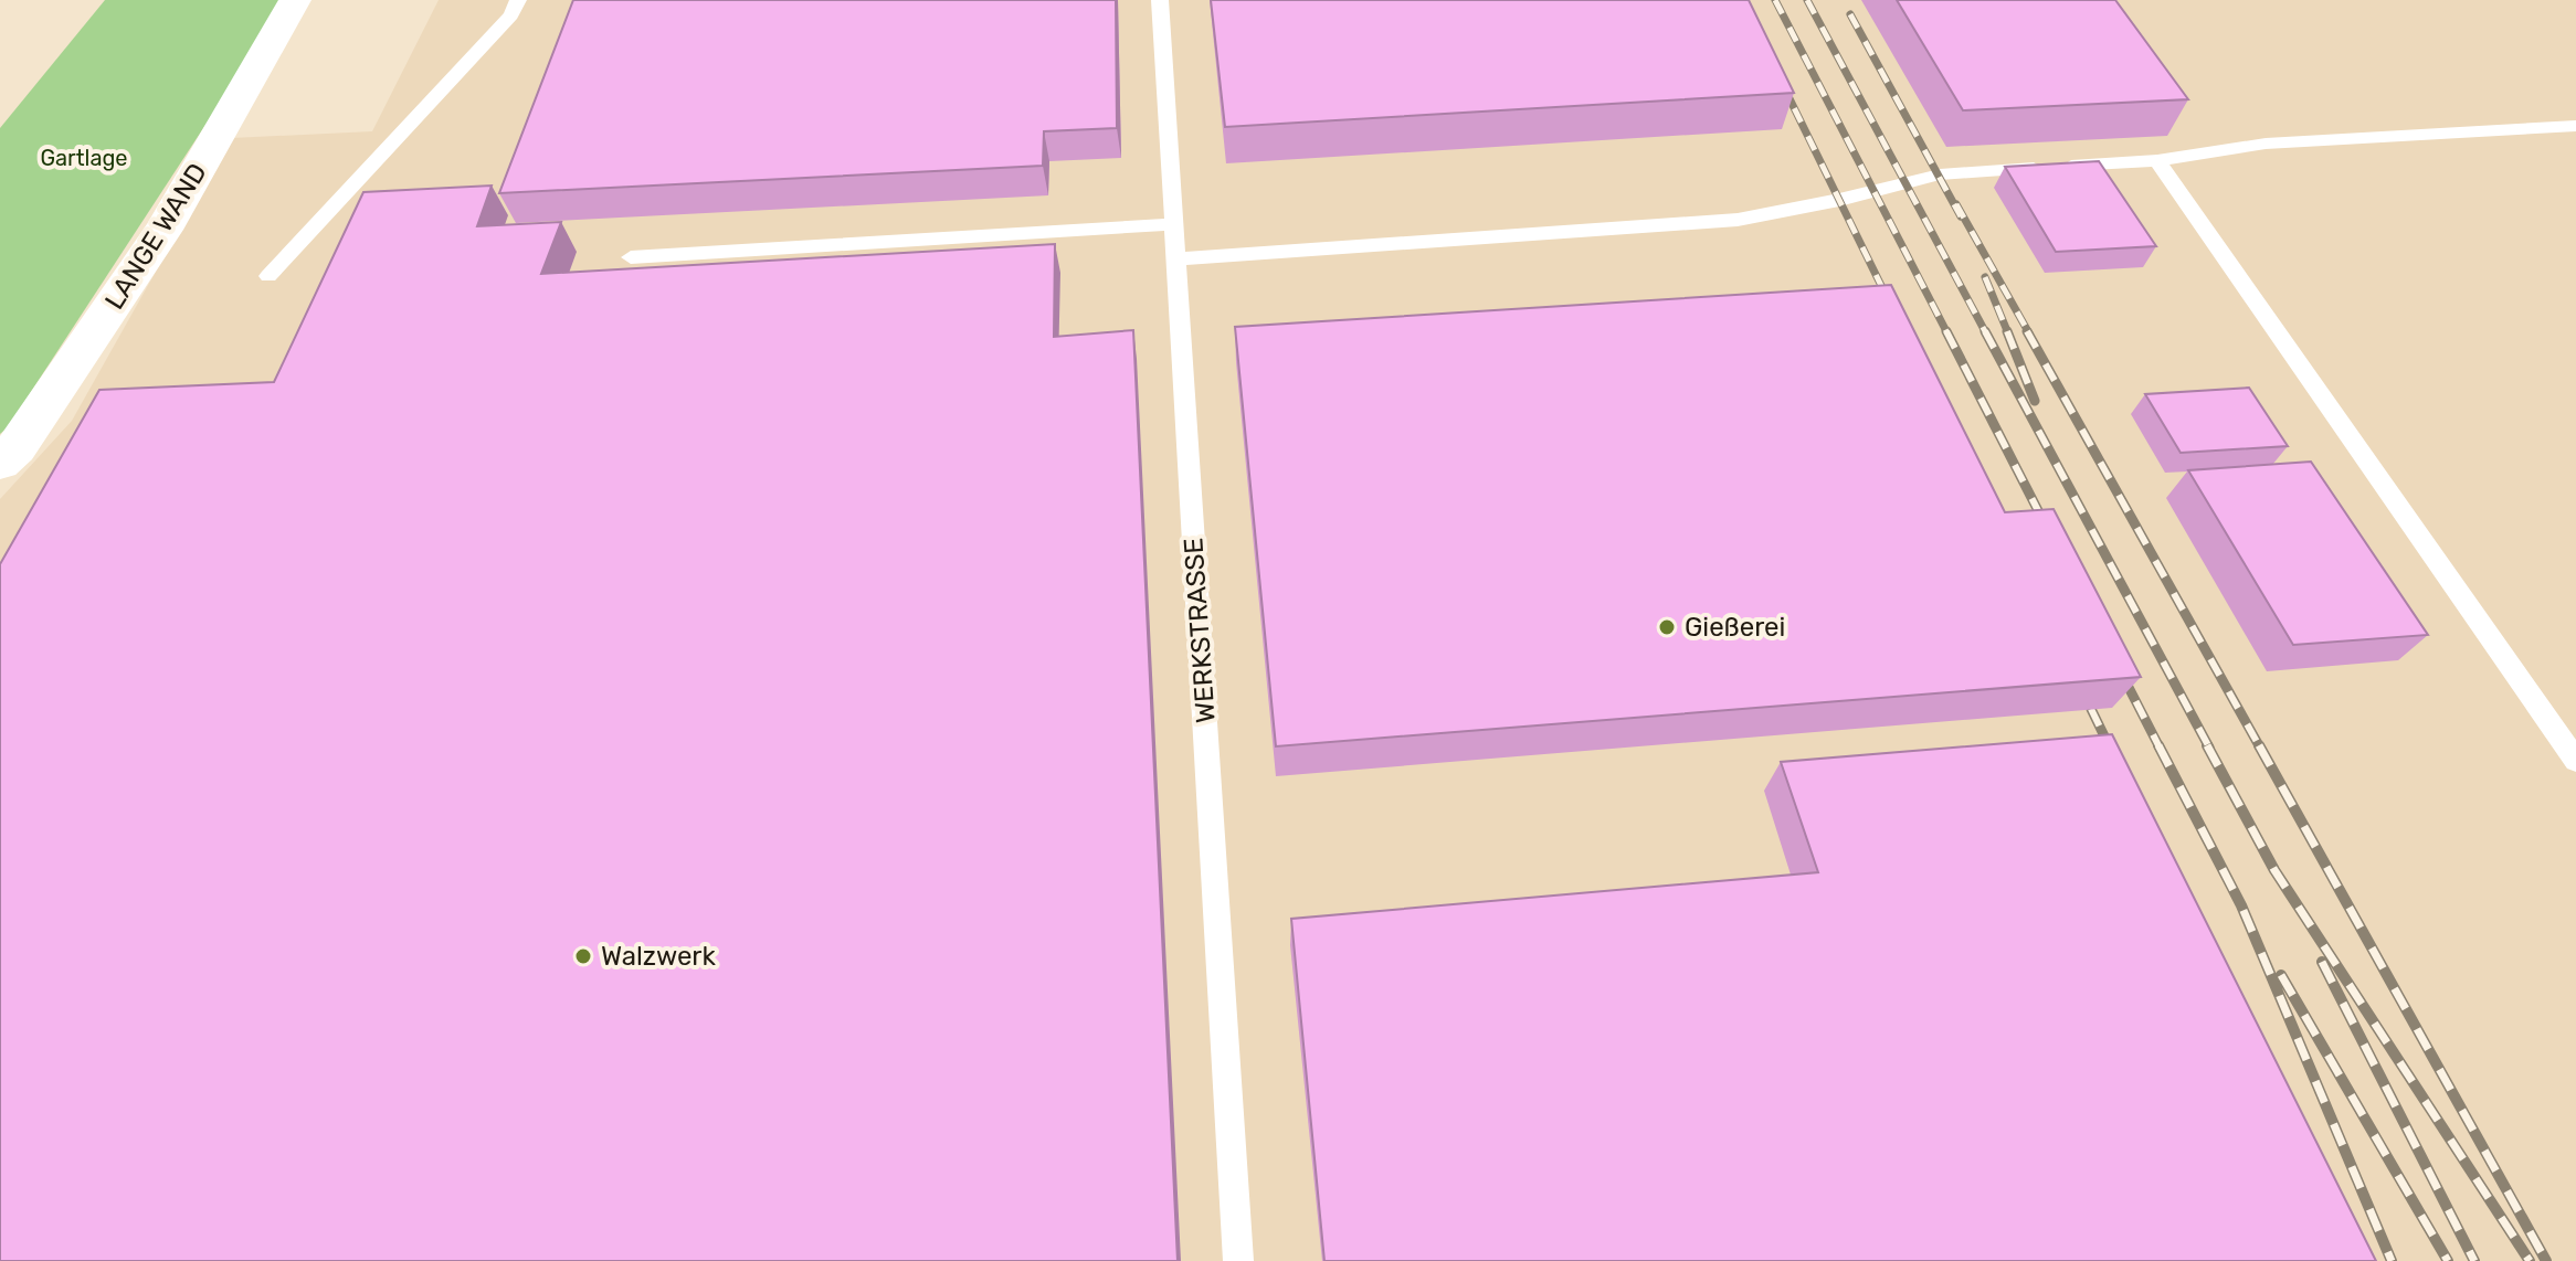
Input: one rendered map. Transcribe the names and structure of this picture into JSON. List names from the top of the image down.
{
  "streets": {
    "street": ["LANGE WAND"],
    "lane": ["WERKSTRASSE"]
  },
  "parks": ["Gartlage"],
  "places": ["Gießerei", "Walzwerk"]
}
